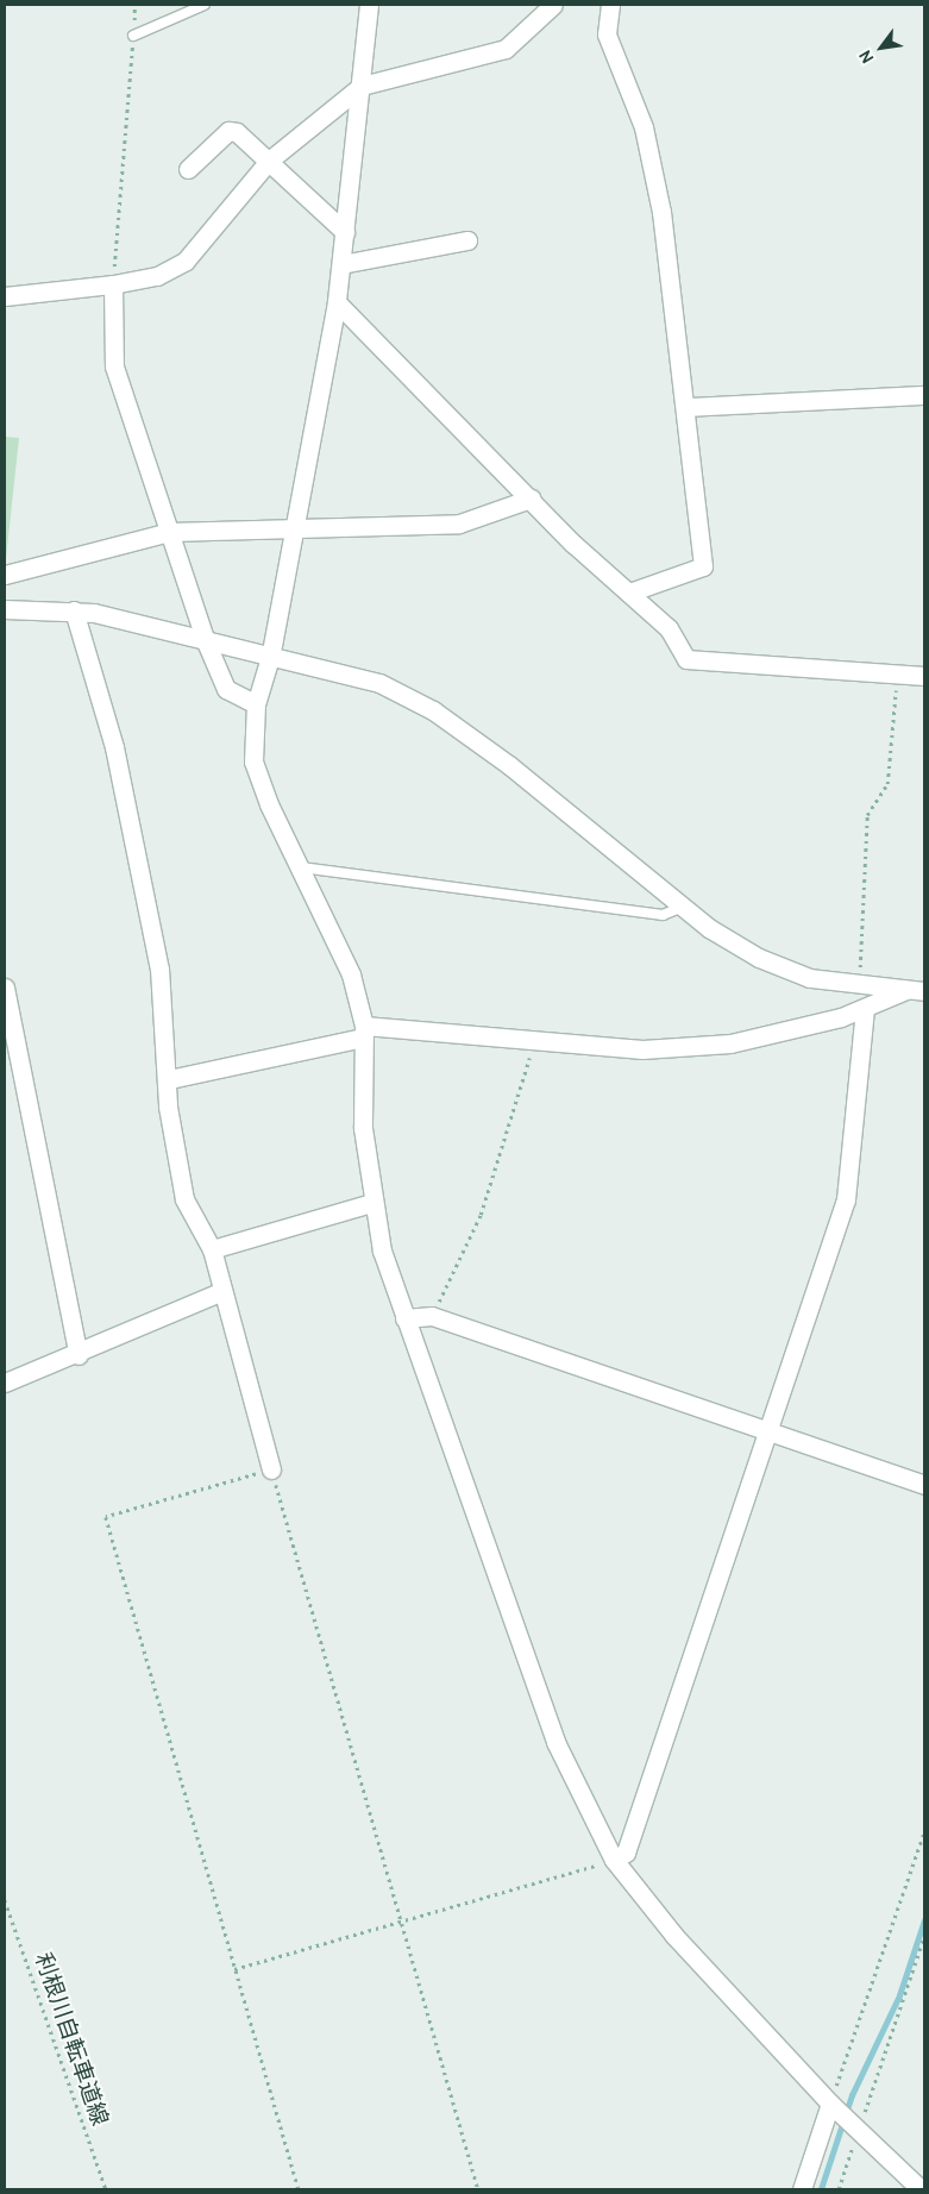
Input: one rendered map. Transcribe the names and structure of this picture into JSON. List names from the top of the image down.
{
  "streets": {
    "path": ["利根川自転車道線"]
  },
  "north": "bottom left"
}
